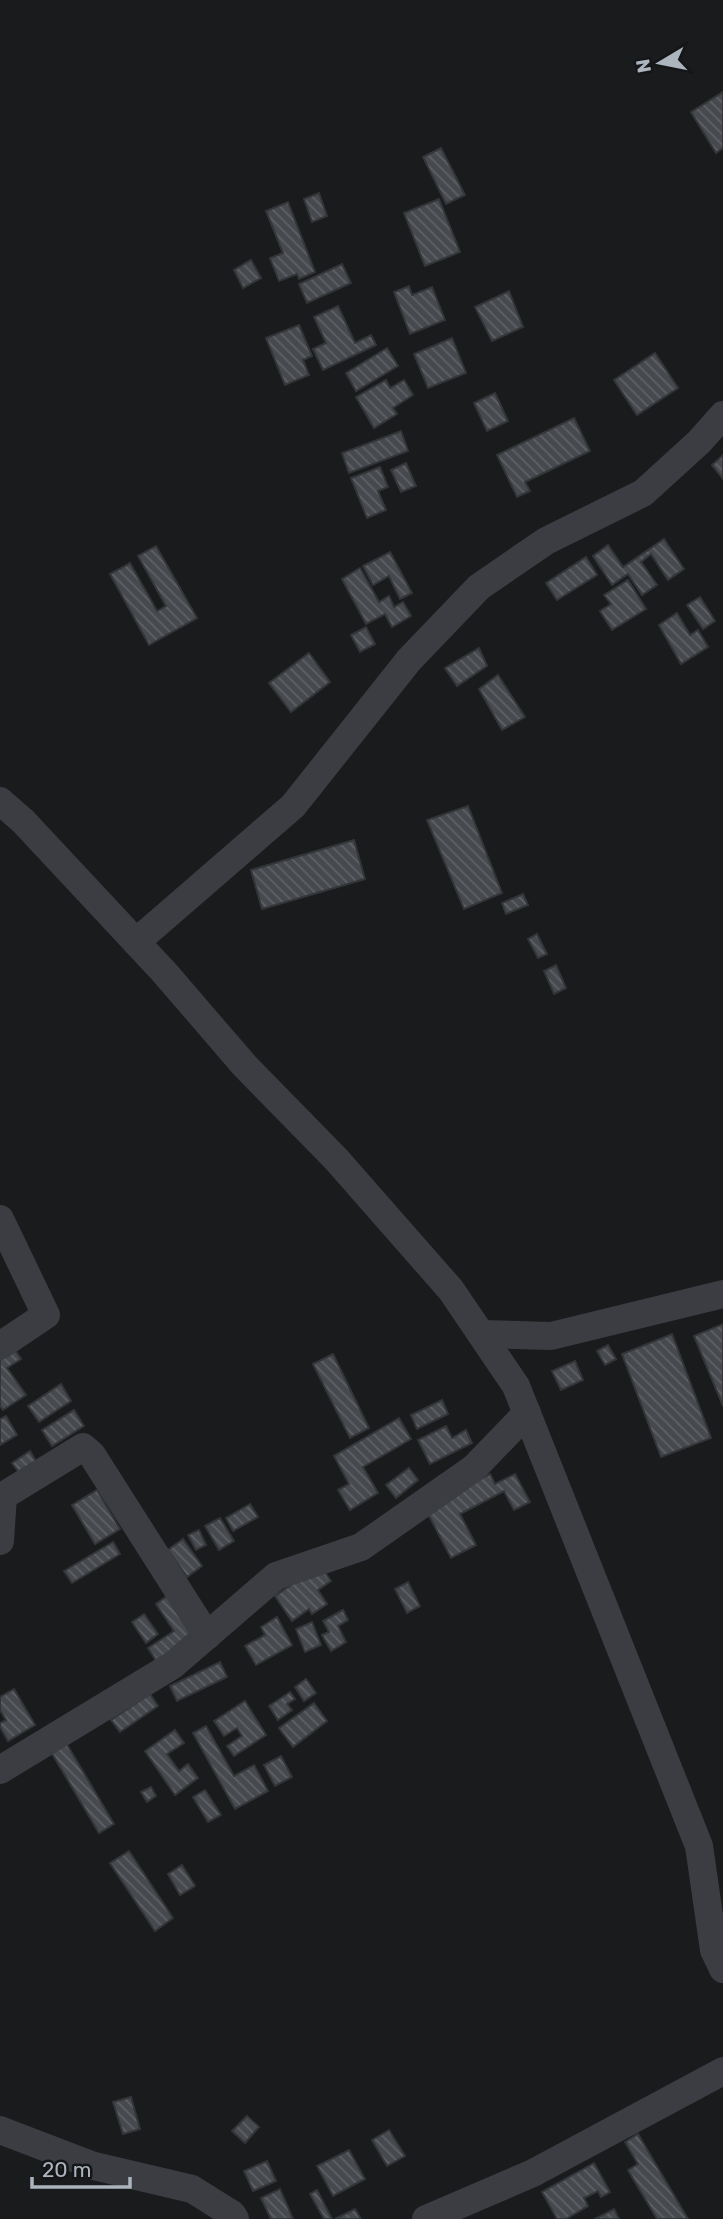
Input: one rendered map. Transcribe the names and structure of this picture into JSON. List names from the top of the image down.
{
  "scale_bar": "20 m",
  "north": "left"
}
